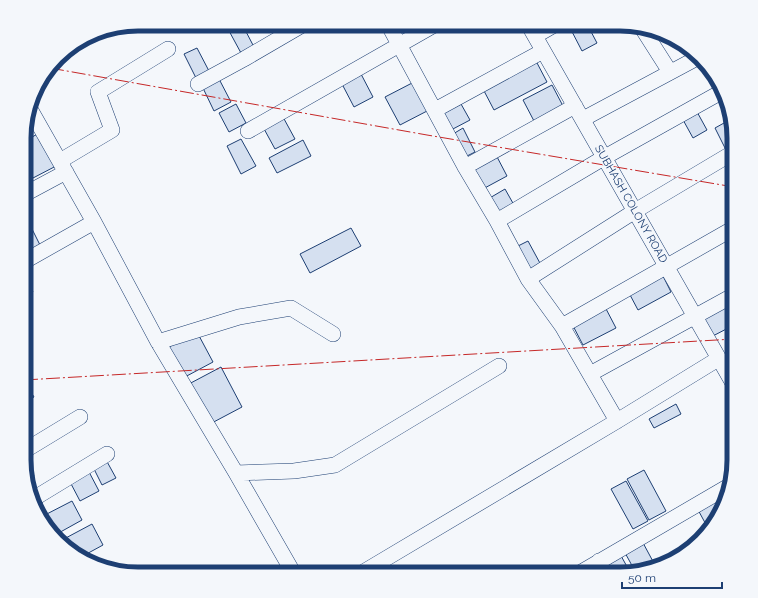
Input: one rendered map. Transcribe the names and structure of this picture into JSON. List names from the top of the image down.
{
  "streets": {
    "street": ["SUBHASH COLONY ROAD"]
  },
  "scale_bar": "50 m"
}
